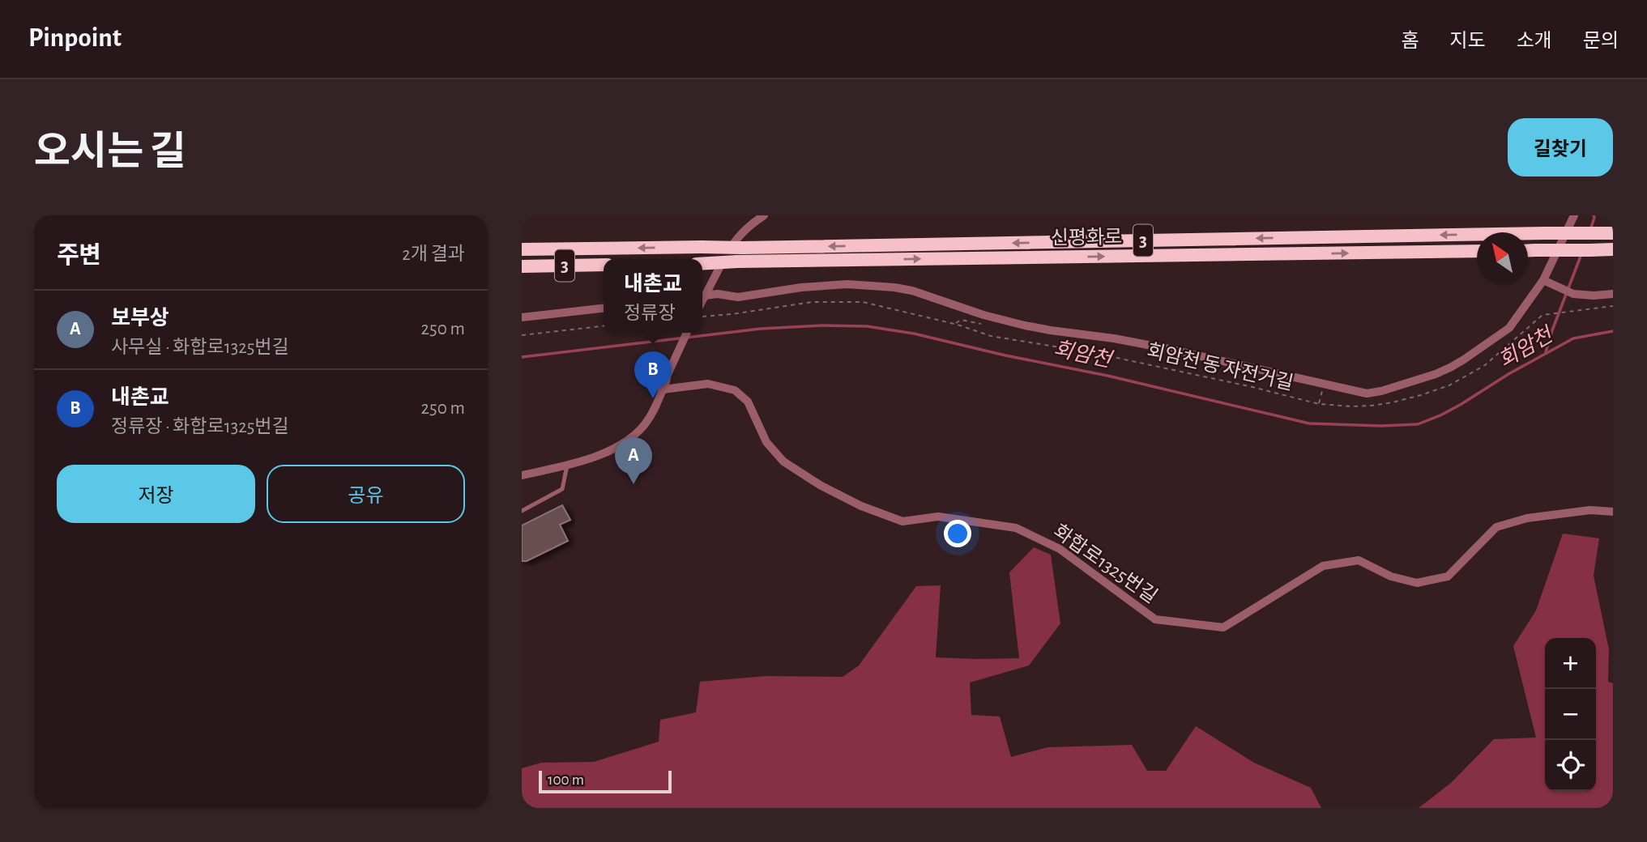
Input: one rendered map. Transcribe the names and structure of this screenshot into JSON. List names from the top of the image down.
{
  "streets": {
    "highway": ["신평화로", "3"],
    "street": ["화합로1325번길"],
    "path": ["회암천 동 자전거길"]
  },
  "water": ["회암천"],
  "scale_bar": "100 m",
  "north": "top left",
  "page": {
    "header": "Pinpoint",
    "nav": [
      "홈",
      "지도",
      "소개",
      "문의"
    ],
    "title": "오시는 길",
    "buttons": [
      "길찾기",
      ["저장", "공유"]
    ],
    "heading": ["주변", "2개 결과"],
    "popup": ["내촌교", "정류장"],
    "list": [
      {
        "mark": "A",
        "name": "보부상",
        "note": "사무실 · 화합로1325번길",
        "value": "250 m"
      },
      {
        "mark": "B",
        "name": "내촌교",
        "note": "정류장 · 화합로1325번길",
        "value": "250 m"
      }
    ],
    "pins": ["B", "A"],
    "map_buttons": ["+", "−"],
    "scale": "100 m"
  }
}
